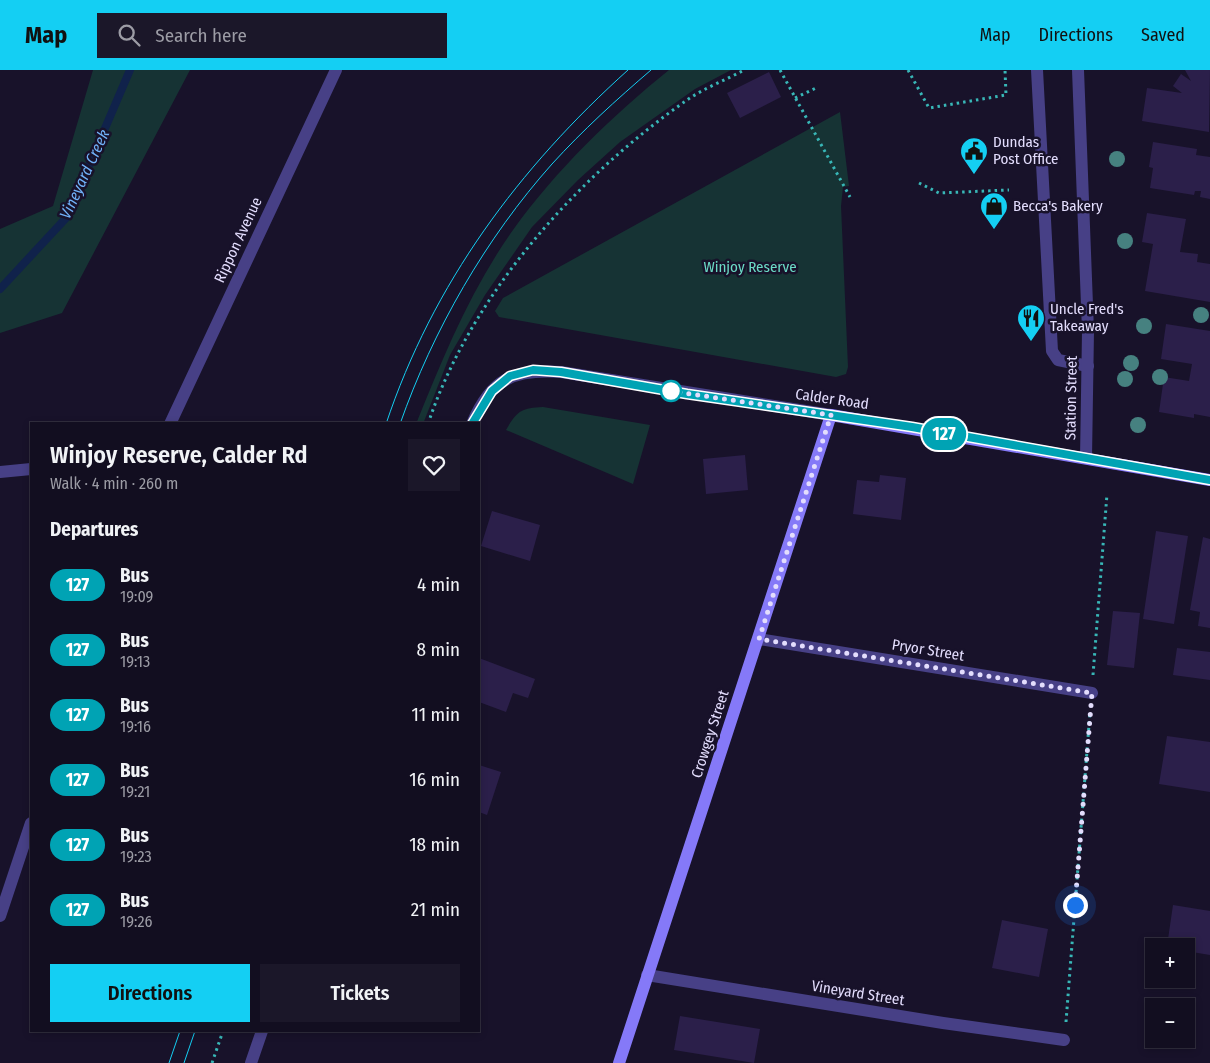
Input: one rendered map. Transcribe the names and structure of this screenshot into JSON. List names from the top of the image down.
{
  "streets": {
    "street": [
      "Rippon Avenue",
      "Station Street",
      "Calder Road",
      "Pryor Street",
      "Crowgey Street",
      "Vineyard Street"
    ]
  },
  "crossings": [
    ["Station Street", "Calder Road"],
    ["Calder Road", "Crowgey Street"],
    ["Pryor Street", "Crowgey Street"],
    ["Crowgey Street", "Vineyard Street"]
  ],
  "water": ["Vineyard Creek"],
  "parks": ["Winjoy Reserve"],
  "places": {
    "public building": ["Dundas Post Office"],
    "shop": ["Becca's Bakery"],
    "restaurant": ["Uncle Fred's Takeaway"]
  },
  "lines": ["bus line 127"],
  "page": {
    "header": "Map",
    "search": "Search here",
    "nav": ["Map", "Directions", "Saved"],
    "on_map": "127",
    "heading": [
      ["Winjoy Reserve, Calder Rd", "Walk · 4 min · 260 m"],
      "Departures"
    ],
    "list": [
      {
        "mark": "127",
        "name": "Bus",
        "note": "19:09",
        "value": "4 min"
      },
      {
        "mark": "127",
        "name": "Bus",
        "note": "19:13",
        "value": "8 min"
      },
      {
        "mark": "127",
        "name": "Bus",
        "note": "19:16",
        "value": "11 min"
      },
      {
        "mark": "127",
        "name": "Bus",
        "note": "19:21",
        "value": "16 min"
      },
      {
        "mark": "127",
        "name": "Bus",
        "note": "19:23",
        "value": "18 min"
      },
      {
        "mark": "127",
        "name": "Bus",
        "note": "19:26",
        "value": "21 min"
      }
    ],
    "map_buttons": ["+", "−"],
    "buttons": ["Directions", "Tickets"]
  }
}
